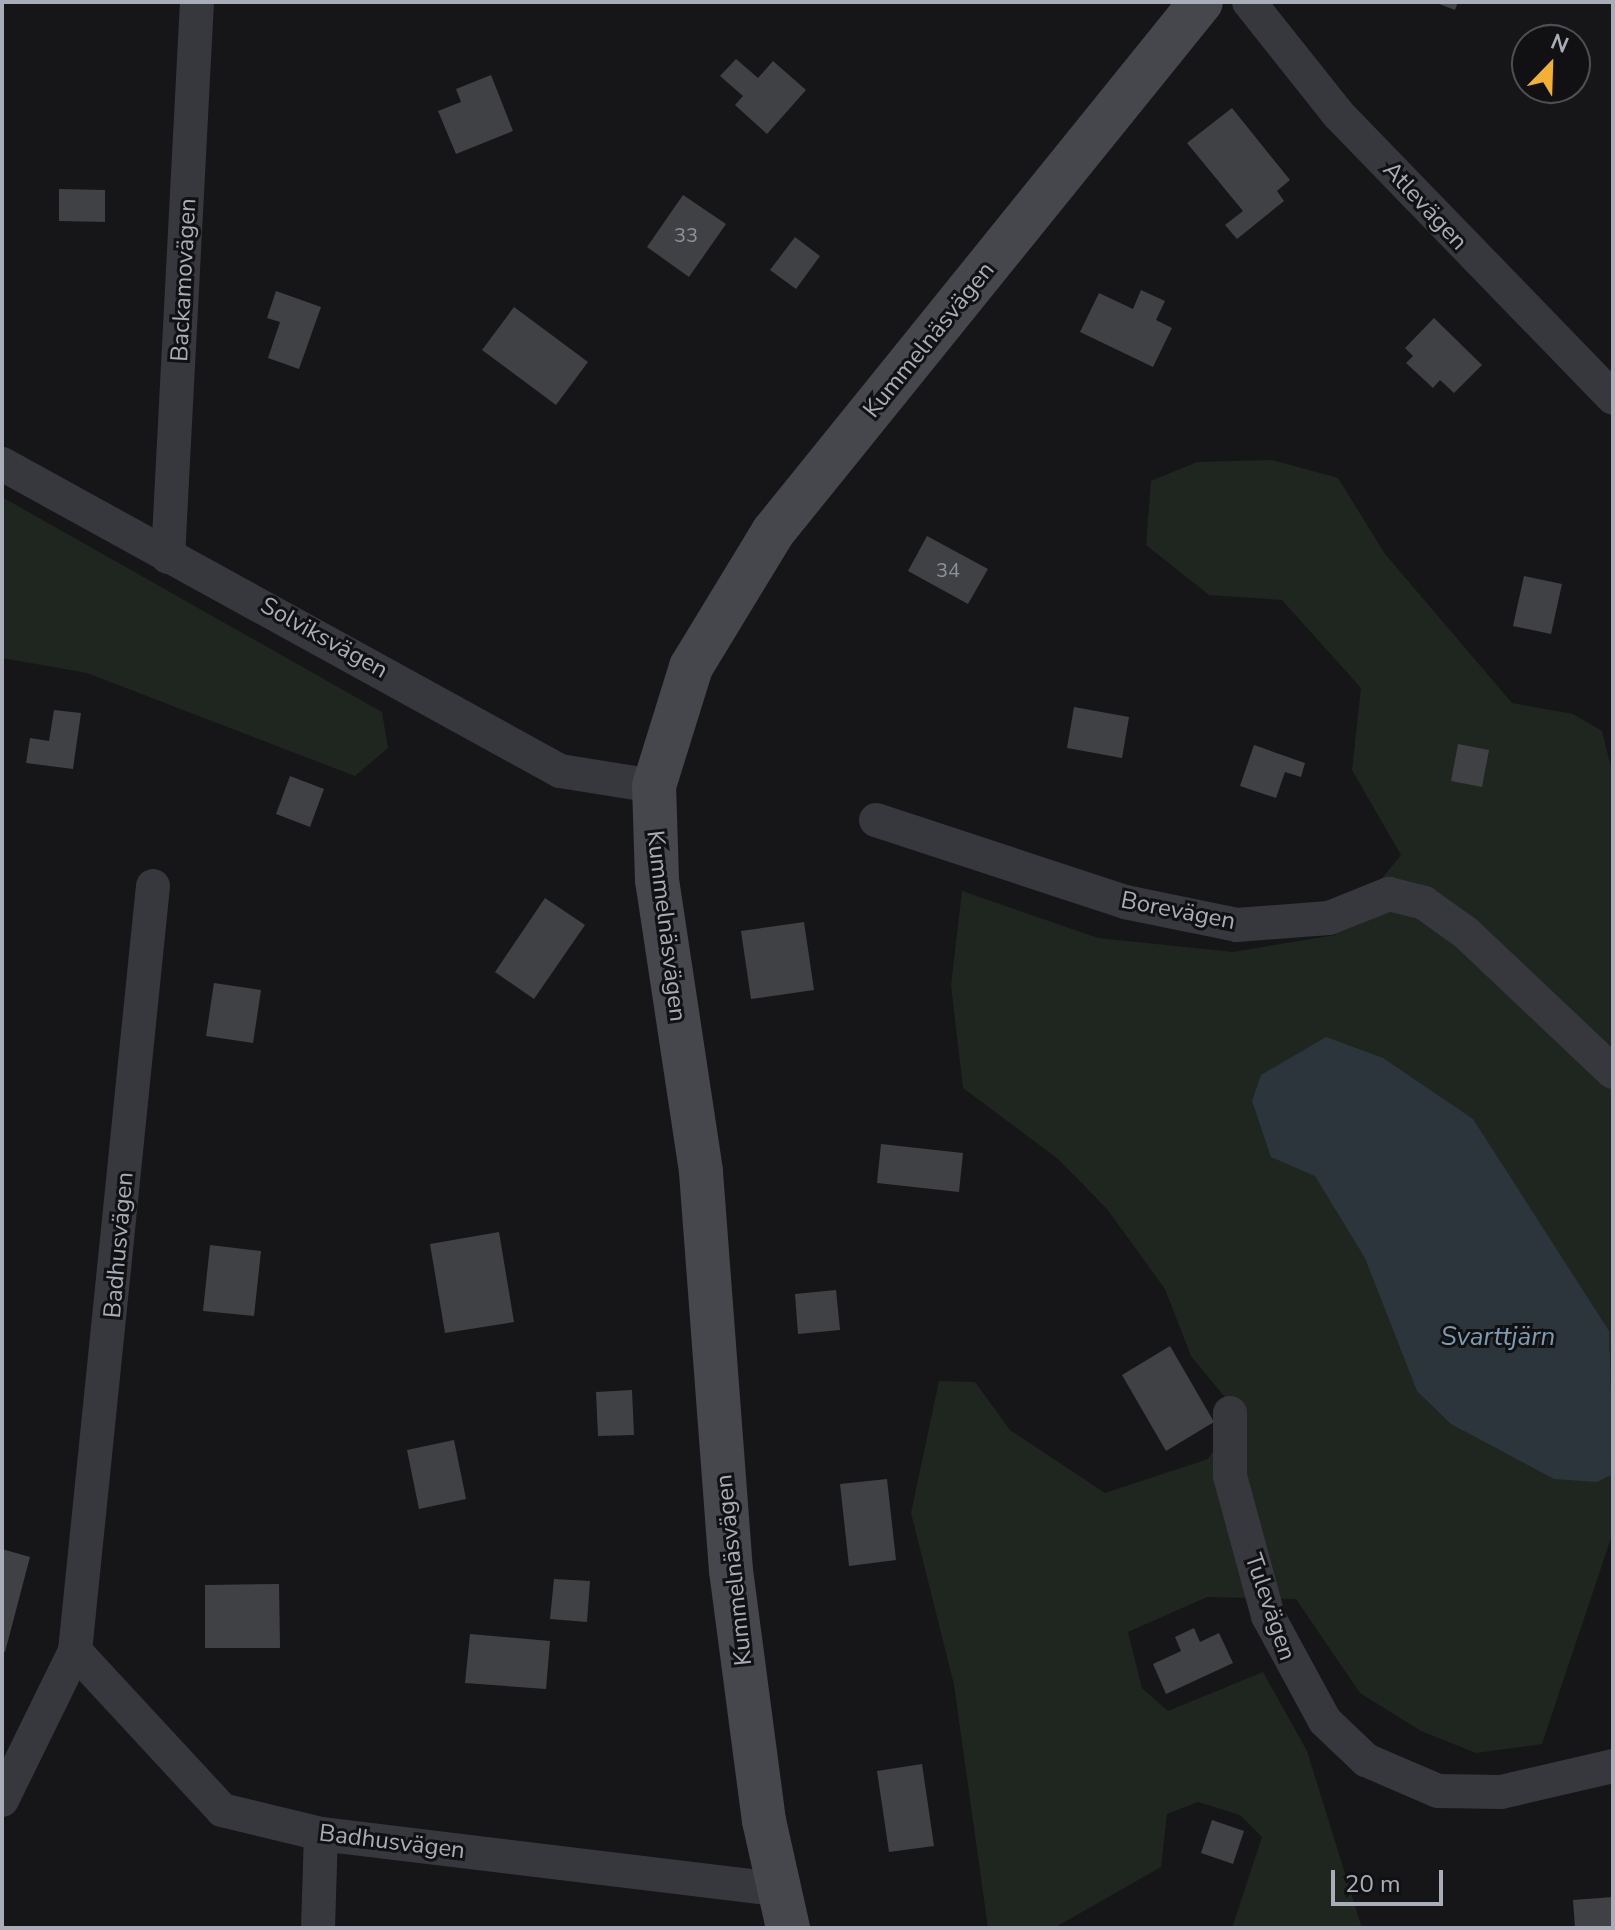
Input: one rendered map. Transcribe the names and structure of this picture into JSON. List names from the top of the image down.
{
  "streets": {
    "street": [
      "Atlevägen",
      "Backamovägen",
      "Kummelnäsvägen",
      "Solviksvägen",
      "Borevägen",
      "Badhusvägen",
      "Tulevägen"
    ]
  },
  "crossings": [
    ["Backamovägen", "Solviksvägen"],
    ["Kummelnäsvägen", "Solviksvägen"],
    ["Kummelnäsvägen", "Badhusvägen"]
  ],
  "water": ["Svarttjärn"],
  "house_numbers": ["33", "34"],
  "scale_bar": "20 m",
  "north": "top right"
}
